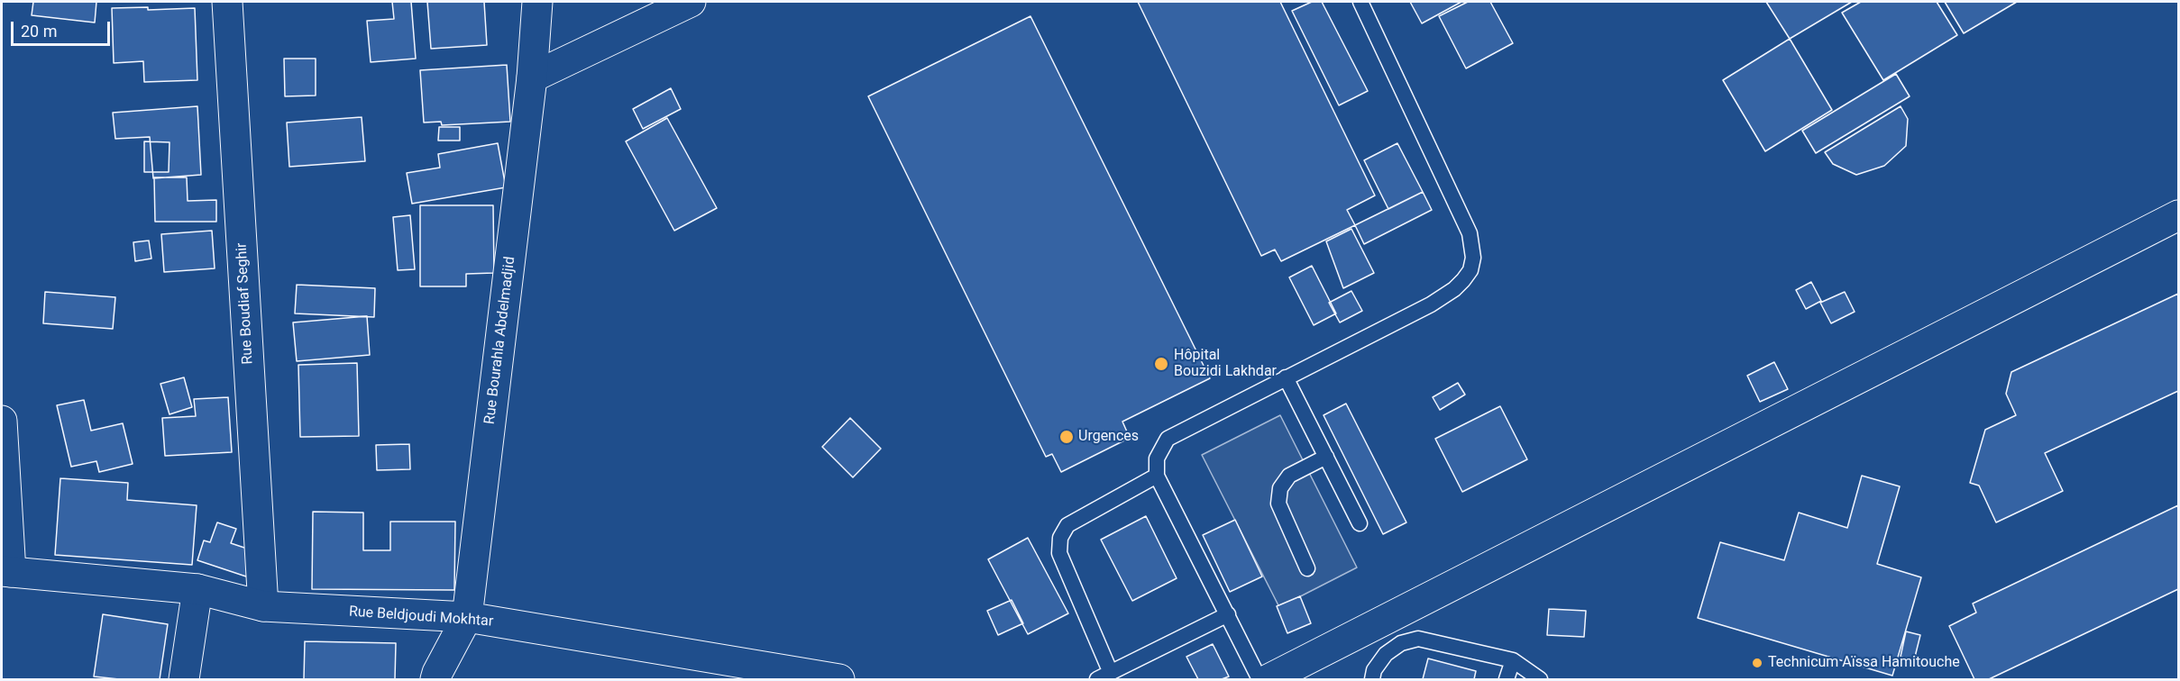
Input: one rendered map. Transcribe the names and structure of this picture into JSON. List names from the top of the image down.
{
  "streets": {
    "street": ["Rue Boudiaf Seghir", "Rue Bourahla Abdelmadjid", "Rue Beldjoudi Mokhtar"]
  },
  "crossings": [
    ["Rue Boudiaf Seghir", "Rue Beldjoudi Mokhtar"],
    ["Rue Bourahla Abdelmadjid", "Rue Beldjoudi Mokhtar"]
  ],
  "places": ["Hôpital Bouzidi Lakhdar", "Urgences", "Technicum Aïssa Hamitouche"],
  "scale_bar": "20 m"
}
